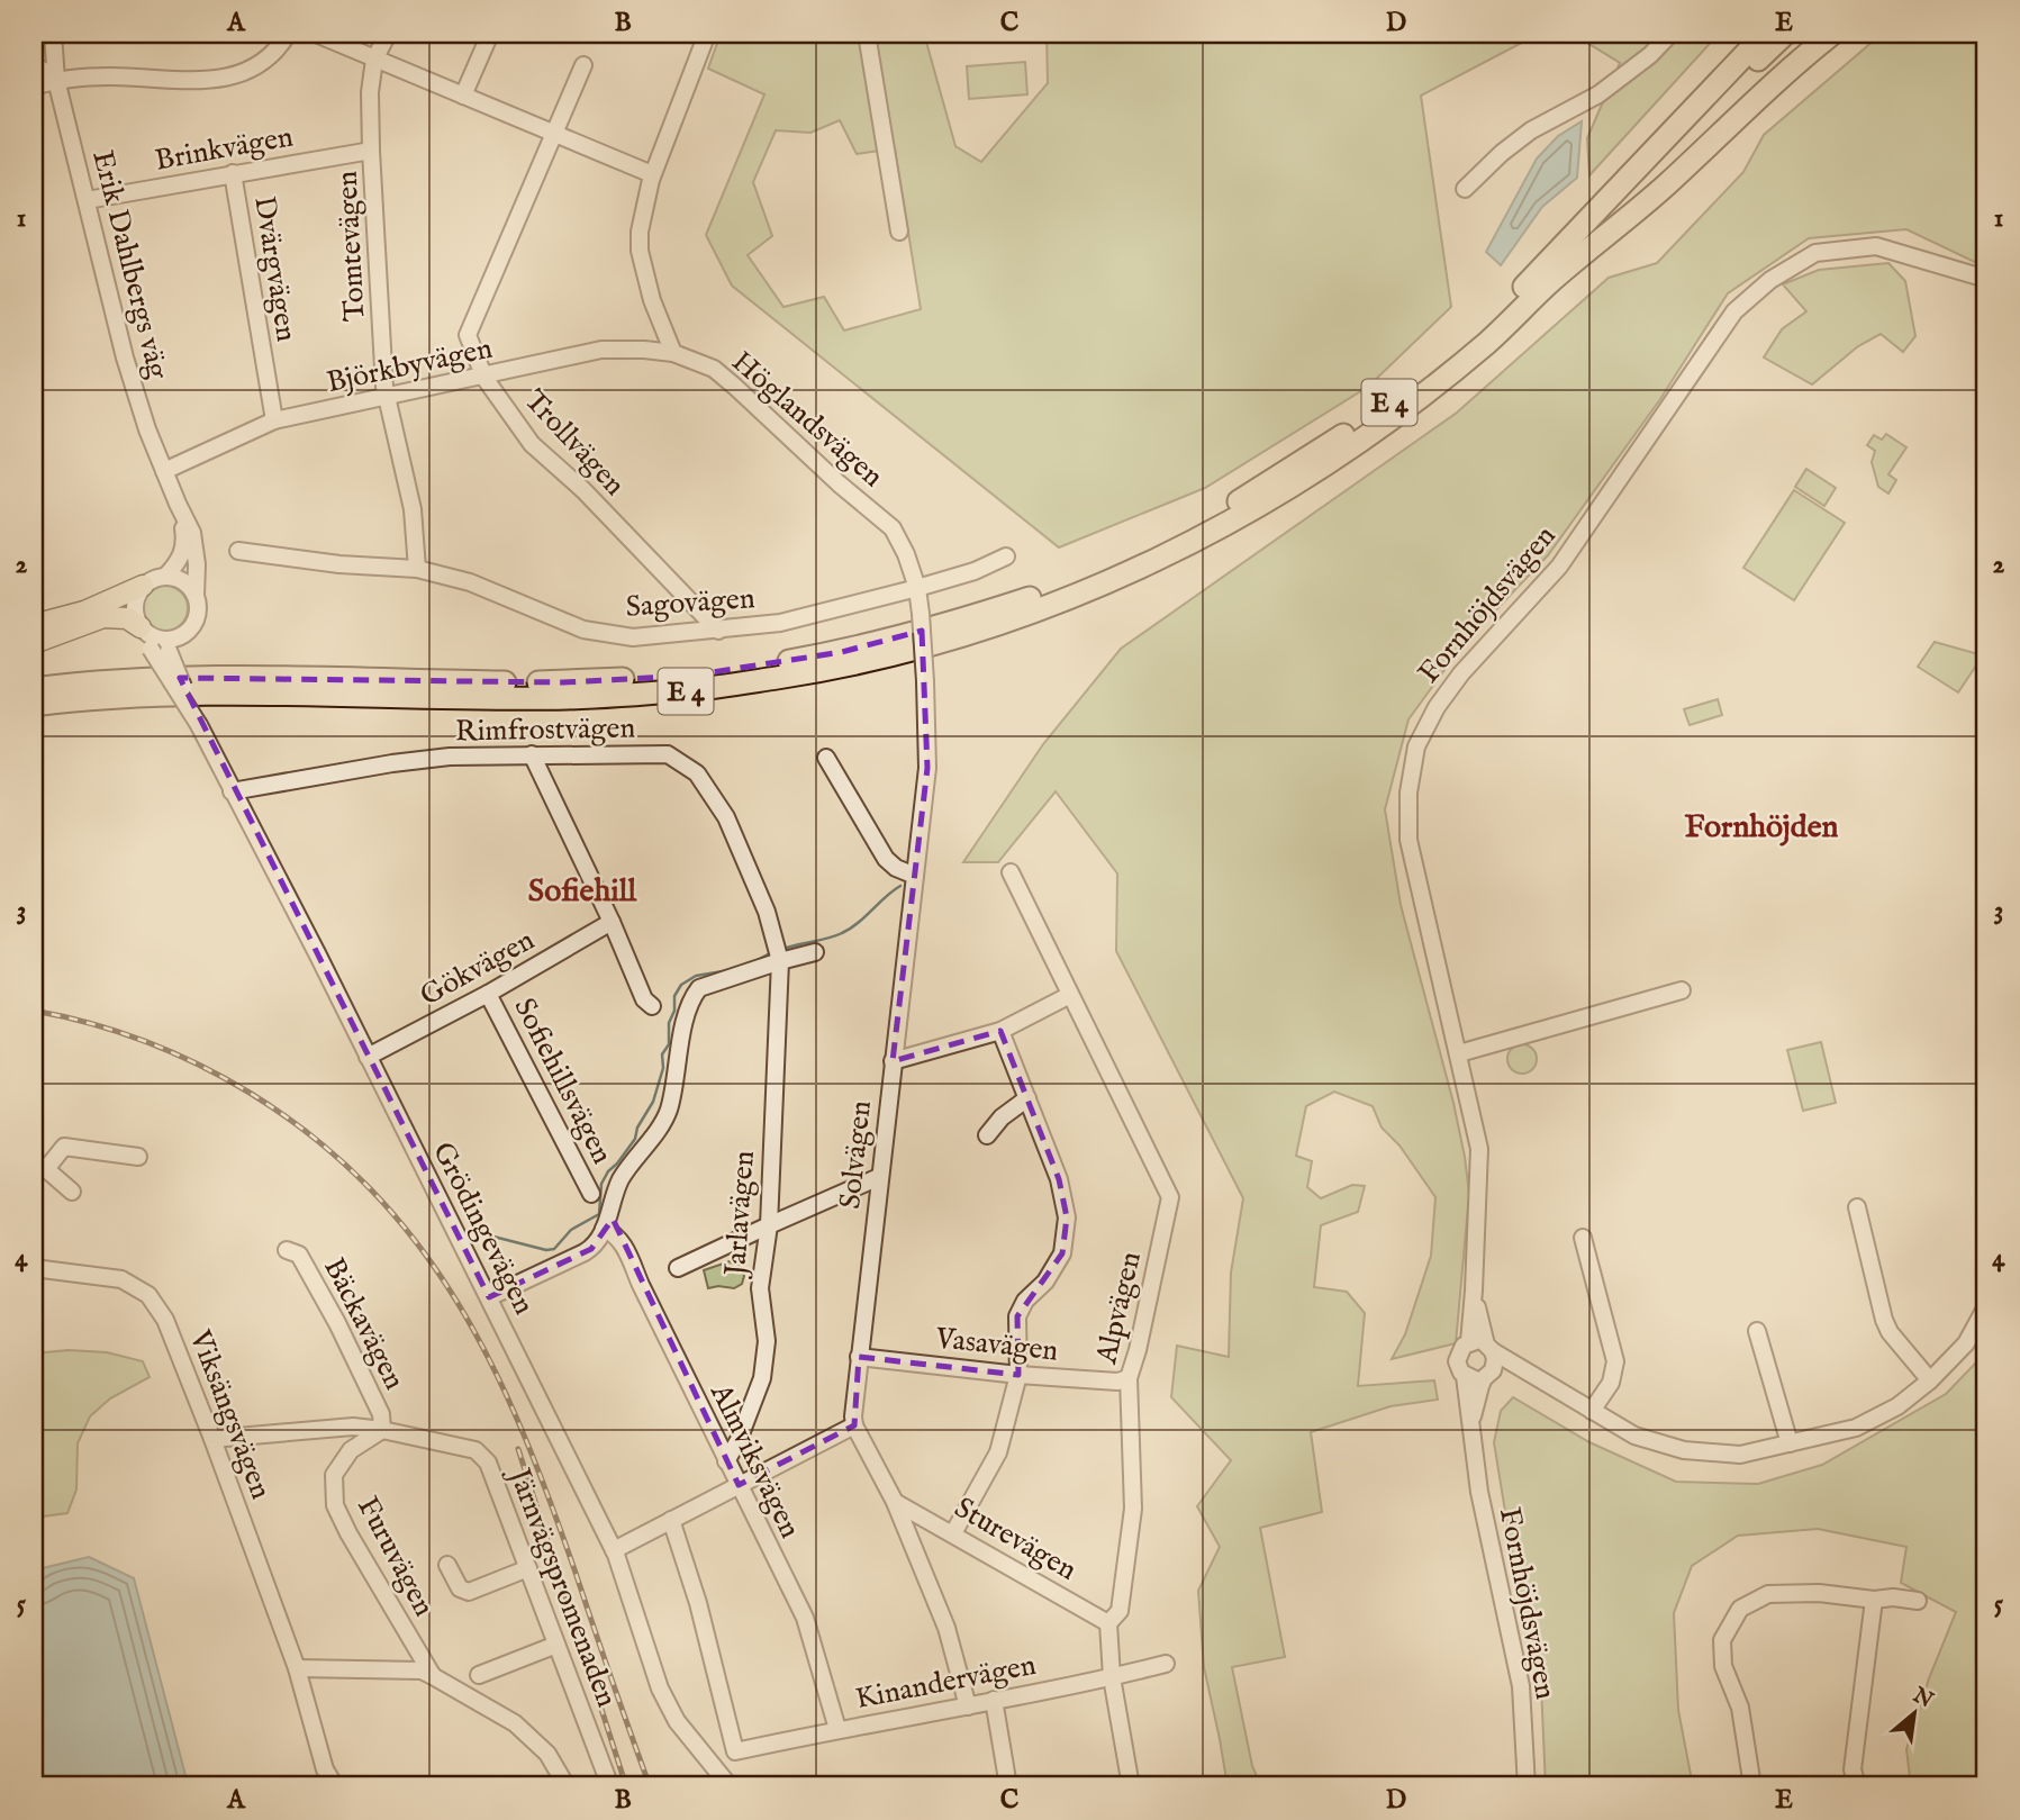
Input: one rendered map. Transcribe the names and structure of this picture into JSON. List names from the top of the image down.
{
  "streets": {
    "highway": ["E 4"],
    "street": [
      "Brinkvägen",
      "Tomtevägen",
      "Erik Dahlbergs väg",
      "Dvärgvägen",
      "Björkbyvägen",
      "Höglandsvägen",
      "Trollvägen",
      "Sagovägen",
      "Fornhöjdsvägen",
      "Rimfrostvägen",
      "Gökvägen",
      "Sofiehillsvägen",
      "Solvägen",
      "Jarlavägen",
      "Grödingevägen",
      "Alpvägen",
      "Bäckavägen",
      "Vasavägen",
      "Viksängsvägen",
      "Almviksvägen",
      "Sturevägen",
      "Furuvägen",
      "Järnvägspromenaden",
      "Kinandervägen"
    ]
  },
  "crossings": [
    ["Brinkvägen", "Tomtevägen"],
    ["Brinkvägen", "Erik Dahlbergs väg"],
    ["Brinkvägen", "Dvärgvägen"],
    ["Tomtevägen", "Björkbyvägen"],
    ["Tomtevägen", "Sagovägen"],
    ["Erik Dahlbergs väg", "Björkbyvägen"],
    ["Erik Dahlbergs väg", "Grödingevägen"],
    ["Dvärgvägen", "Björkbyvägen"],
    ["Björkbyvägen", "Höglandsvägen"],
    ["Björkbyvägen", "Trollvägen"],
    ["Höglandsvägen", "Sagovägen"],
    ["Höglandsvägen", "Solvägen"],
    ["Trollvägen", "Sagovägen"],
    ["Sagovägen", "Solvägen"],
    ["Rimfrostvägen", "Jarlavägen"],
    ["Rimfrostvägen", "Grödingevägen"],
    ["Gökvägen", "Sofiehillsvägen"],
    ["Gökvägen", "Grödingevägen"],
    ["Solvägen", "Vasavägen"],
    ["Jarlavägen", "Almviksvägen"],
    ["Alpvägen", "Vasavägen"],
    ["Alpvägen", "Sturevägen"],
    ["Alpvägen", "Kinandervägen"],
    ["Bäckavägen", "Furuvägen"],
    ["Bäckavägen", "Järnvägspromenaden"],
    ["Viksängsvägen", "Järnvägspromenaden"],
    ["Almviksvägen", "Kinandervägen"],
    ["Furuvägen", "Järnvägspromenaden"]
  ],
  "districts": ["Fornhöjden", "Sofiehill"],
  "north": "top right",
  "grid": {
    "columns": [
      "A",
      "B",
      "C",
      "D",
      "E"
    ],
    "rows": [
      "1",
      "2",
      "3",
      "4",
      "5"
    ]
  }
}
